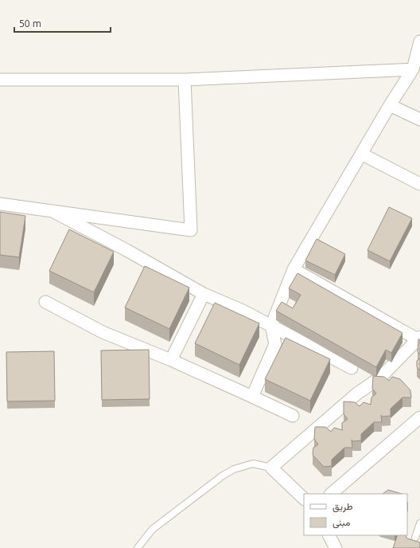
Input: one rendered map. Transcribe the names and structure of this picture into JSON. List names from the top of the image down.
{
  "legend": ["طريق", "مبنى"],
  "scale_bar": "50 m"
}
